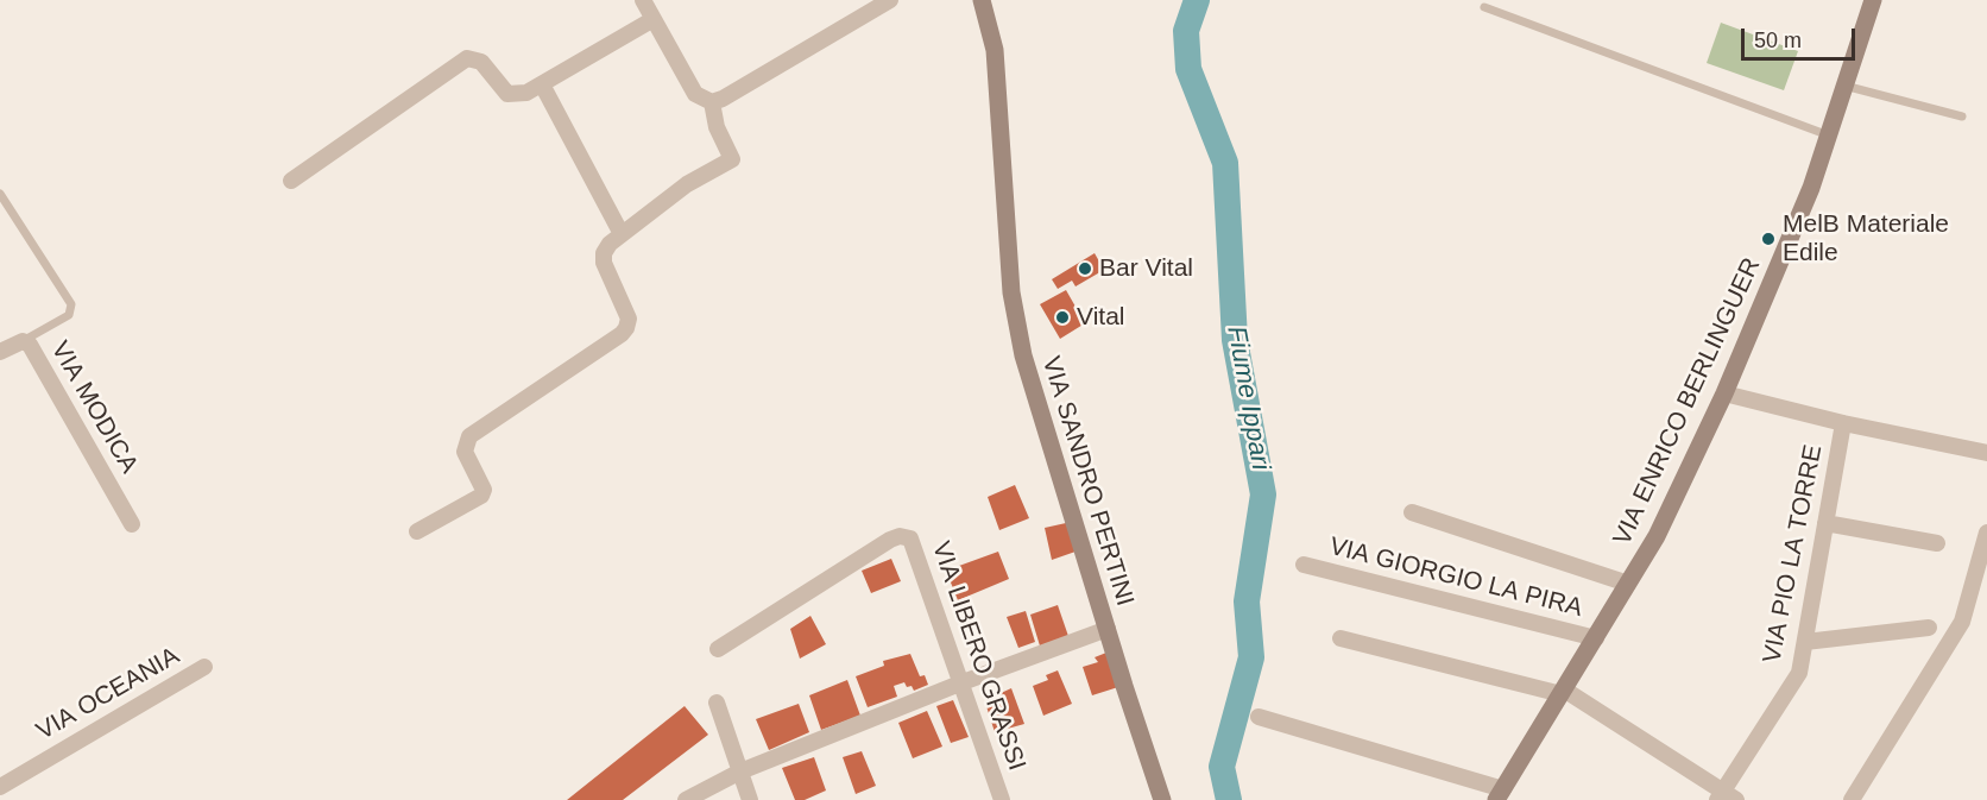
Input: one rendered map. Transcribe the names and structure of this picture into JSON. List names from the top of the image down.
{
  "streets": {
    "street": [
      "VIA ENRICO BERLINGUER",
      "VIA MODICA",
      "VIA SANDRO PERTINI",
      "VIA PIO LA TORRE",
      "VIA GIORGIO LA PIRA",
      "VIA LIBERO GRASSI",
      "VIA OCEANIA"
    ]
  },
  "crossings": [
    ["VIA ENRICO BERLINGUER", "VIA GIORGIO LA PIRA"]
  ],
  "water": ["Fiume Ippari"],
  "places": ["MelB Materiale Edile", "Bar Vital", "Vital"],
  "scale_bar": "50 m"
}
